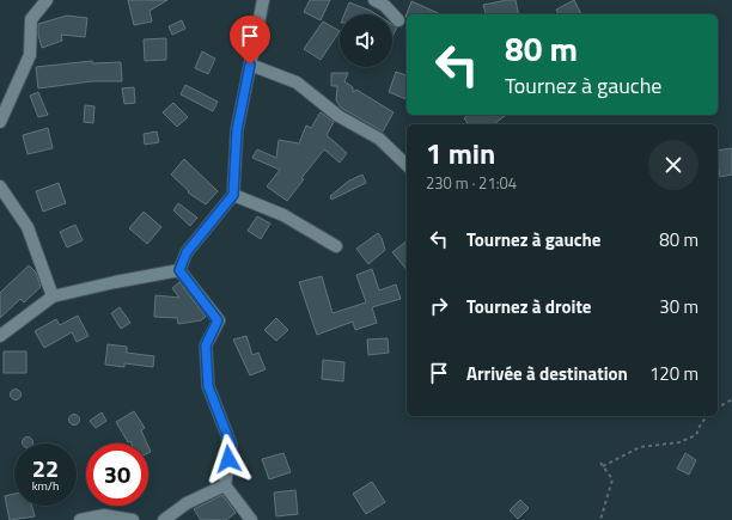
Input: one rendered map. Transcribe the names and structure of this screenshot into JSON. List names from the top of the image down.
{
  "page": {
    "turn": ["80 m", "Tournez à gauche"],
    "heading": ["1 min", "230 m · 21:04"],
    "list": [
      {
        "name": "Tournez à gauche",
        "value": "80 m"
      },
      {
        "name": "Tournez à droite",
        "value": "30 m"
      },
      {
        "name": "Arrivée à destination",
        "value": "120 m"
      }
    ],
    "speed": "22 km/h",
    "limit": "30"
  }
}
